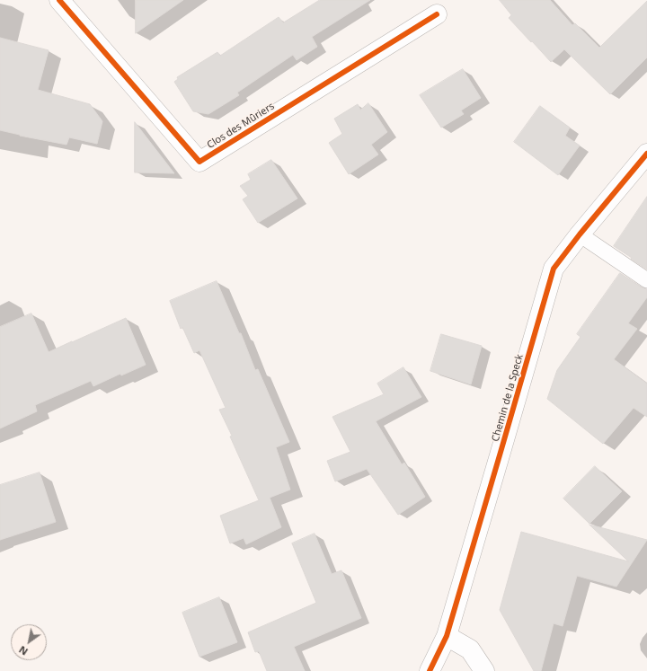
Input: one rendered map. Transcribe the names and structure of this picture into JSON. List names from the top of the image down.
{
  "streets": {
    "street": ["Clos des Mûriers", "Chemin de la Speck"]
  },
  "north": "bottom left"
}
